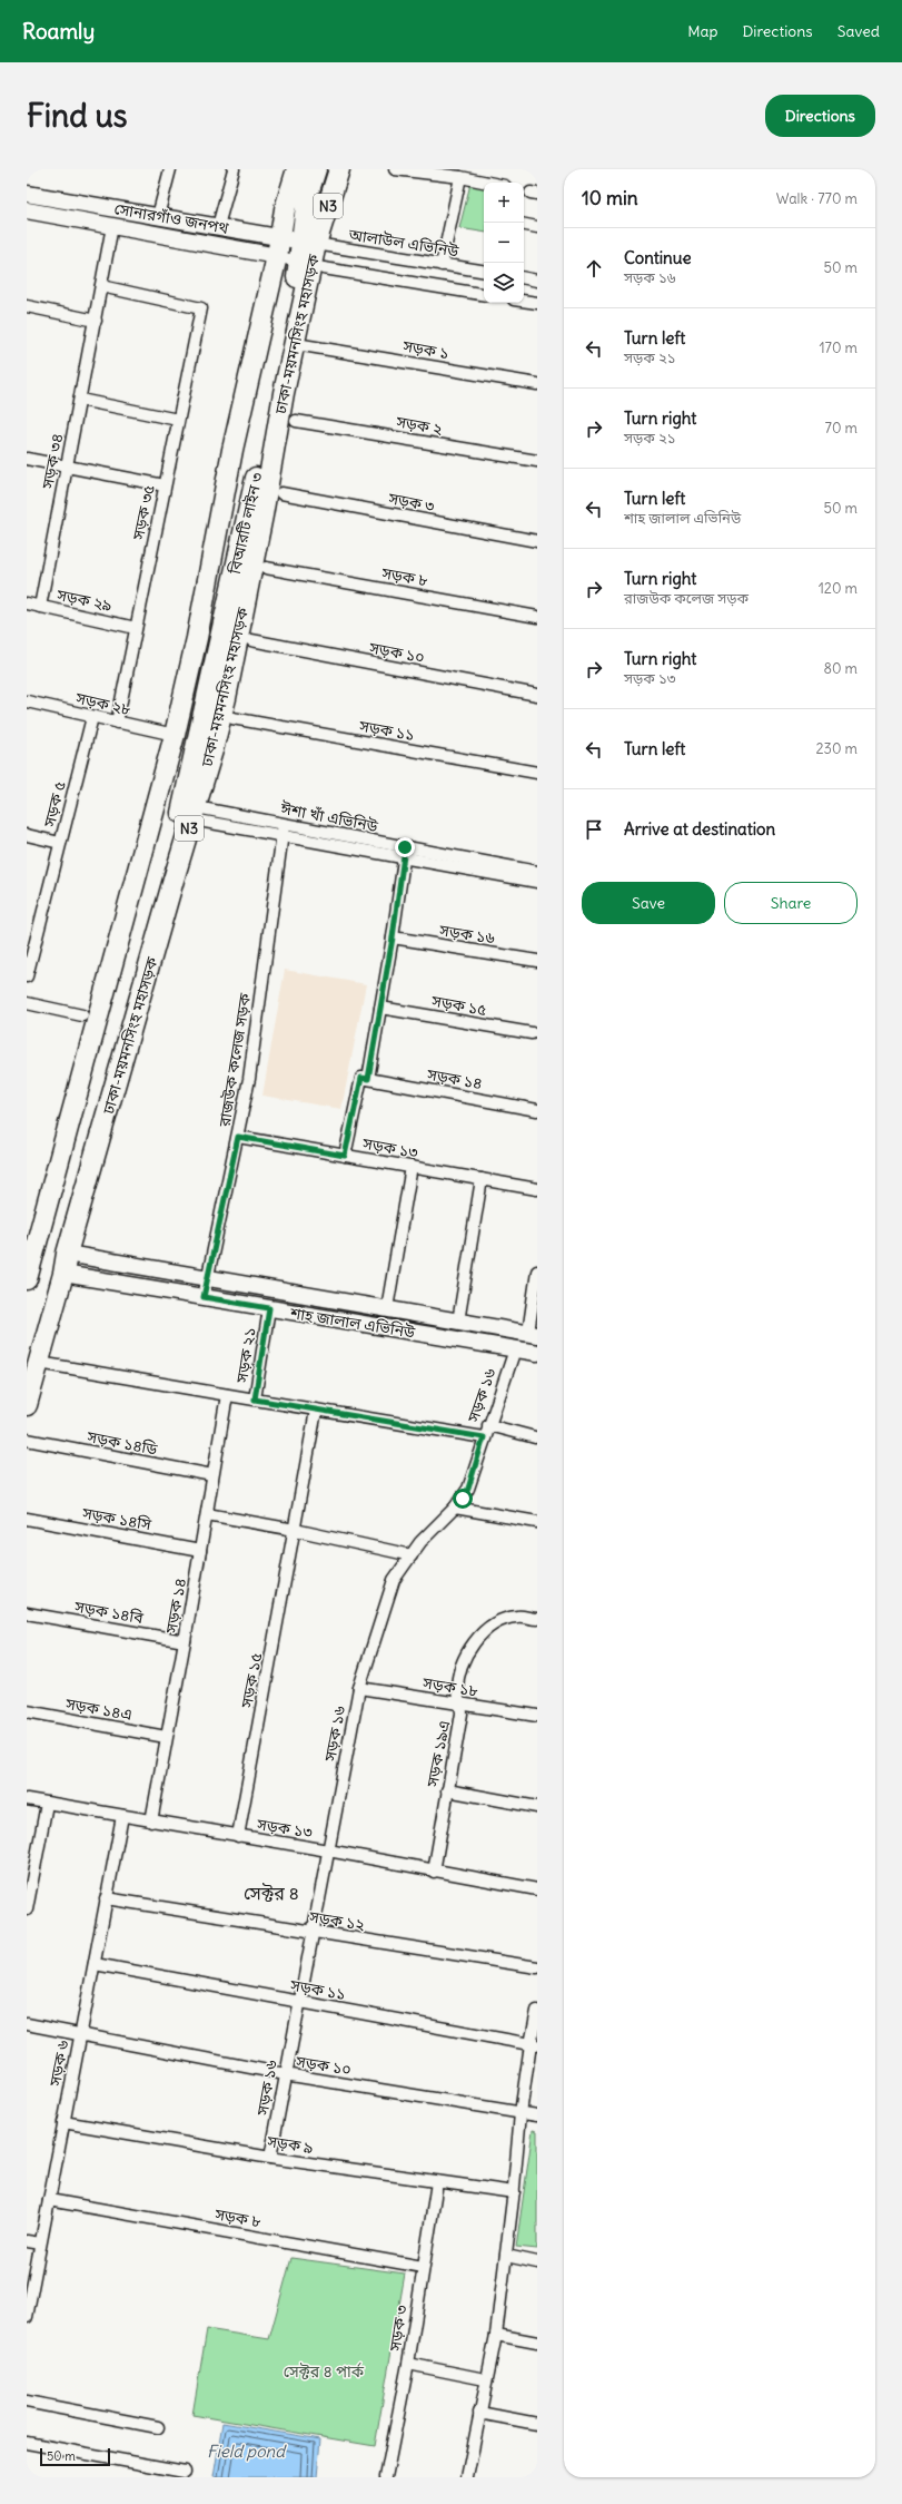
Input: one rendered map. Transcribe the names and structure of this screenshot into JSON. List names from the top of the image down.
{
  "streets": {
    "highway": ["N3", "ঢাকা-ময়মনসিংহ মহাসড়ক", "বিআরটি লাইন ৩"],
    "main road": ["সোনারগাঁও জনপথ", "শাহ জালাল এভিনিউ"],
    "street": [
      "আলাউল এভিনিউ",
      "সড়ক ১",
      "সড়ক ২",
      "সড়ক ৩৪",
      "সড়ক ৩",
      "সড়ক ৩৫",
      "সড়ক ৮",
      "সড়ক ২৯",
      "সড়ক ১০",
      "সড়ক ২৮",
      "সড়ক ১১",
      "সড়ক ৫",
      "ঈশা খাঁ এভিনিউ",
      "সড়ক ১৬",
      "সড়ক ১৫",
      "রাজউক কলেজ সড়ক",
      "সড়ক ১৪",
      "সড়ক ১৩",
      "সড়ক ২১",
      "সড়ক ১৪ডি",
      "সড়ক ১৪সি",
      "সড়ক ১৪বি",
      "সড়ক ১৮",
      "সড়ক ১৪এ",
      "সড়ক ১৯এ",
      "সড়ক ১২",
      "সড়ক ৬",
      "সড়ক ৯"
    ]
  },
  "crossings": [
    ["N3", "সোনারগাঁও জনপথ"],
    ["N3", "সড়ক ২৮"],
    ["সোনারগাঁও জনপথ", "আলাউল এভিনিউ"],
    ["সোনারগাঁও জনপথ", "ঢাকা-ময়মনসিংহ মহাসড়ক"],
    ["সোনারগাঁও জনপথ", "সড়ক ৩৪"],
    ["সোনারগাঁও জনপথ", "বিআরটি লাইন ৩"],
    ["আলাউল এভিনিউ", "ঢাকা-ময়মনসিংহ মহাসড়ক"],
    ["আলাউল এভিনিউ", "বিআরটি লাইন ৩"],
    ["ঢাকা-ময়মনসিংহ মহাসড়ক", "সড়ক ১"],
    ["ঢাকা-ময়মনসিংহ মহাসড়ক", "বিআরটি লাইন ৩"],
    ["ঢাকা-ময়মনসিংহ মহাসড়ক", "ঈশা খাঁ এভিনিউ"],
    ["ঢাকা-ময়মনসিংহ মহাসড়ক", "শাহ জালাল এভিনিউ"],
    ["সড়ক ৩৪", "সড়ক ৩৫"],
    ["সড়ক ৩৪", "সড়ক ২৯"],
    ["সড়ক ৩", "সড়ক ৮"],
    ["সড়ক ৩", "সড়ক ৯"],
    ["সড়ক ৩৫", "সড়ক ২৯"],
    ["সড়ক ৩৫", "সড়ক ২৮"],
    ["সড়ক ৮", "সড়ক ৬"],
    ["সড়ক ১০", "সড়ক ১৬"],
    ["সড়ক ১০", "সড়ক ৬"],
    ["সড়ক ২৮", "সড়ক ৫"],
    ["সড়ক ১১", "সড়ক ১৬"],
    ["সড়ক ১১", "সড়ক ৬"],
    ["ঈশা খাঁ এভিনিউ", "রাজউক কলেজ সড়ক"],
    ["সড়ক ১৬", "সড়ক ১৩"],
    ["সড়ক ১৬", "শাহ জালাল এভিনিউ"],
    ["সড়ক ১৬", "সড়ক ২১"],
    ["সড়ক ১৬", "সড়ক ১৮"],
    ["সড়ক ১৬", "সড়ক ১২"],
    ["সড়ক ১৬", "সড়ক ৯"],
    ["সড়ক ১৫", "সড়ক ১৩"],
    ["সড়ক ১৫", "সড়ক ২১"],
    ["রাজউক কলেজ সড়ক", "সড়ক ১৩"],
    ["রাজউক কলেজ সড়ক", "শাহ জালাল এভিনিউ"],
    ["সড়ক ১৪", "সড়ক ১৩"],
    ["সড়ক ১৪", "সড়ক ২১"],
    ["সড়ক ১৪", "সড়ক ১৪ডি"],
    ["সড়ক ১৪", "সড়ক ১৪সি"],
    ["সড়ক ১৪", "সড়ক ১৪বি"],
    ["সড়ক ১৪", "সড়ক ১৪এ"],
    ["সড়ক ১৩", "সড়ক ১৯এ"],
    ["সড়ক ১৩", "সড়ক ৬"],
    ["শাহ জালাল এভিনিউ", "সড়ক ২১"],
    ["সড়ক ১৮", "সড়ক ১৯এ"],
    ["সড়ক ১২", "সড়ক ৬"],
    ["সড়ক ৬", "সড়ক ৯"]
  ],
  "districts": ["সেক্টর ৪"],
  "water": ["Field pond"],
  "parks": ["সেক্টর ৪ পার্ক"],
  "scale_bar": "50 m",
  "page": {
    "header": "Roamly",
    "nav": ["Map", "Directions", "Saved"],
    "buttons": [
      "Directions",
      ["Save", "Share"]
    ],
    "title": "Find us",
    "heading": ["10 min", "Walk · 770 m"],
    "map_buttons": ["+", "−"],
    "list": [
      ["Continue", "সড়ক ১৬", "50 m"],
      ["Turn left", "সড়ক ২১", "170 m"],
      ["Turn right", "সড়ক ২১", "70 m"],
      ["Turn left", "শাহ জালাল এভিনিউ", "50 m"],
      ["Turn right", "রাজউক কলেজ সড়ক", "120 m"],
      ["Turn right", "সড়ক ১৩", "80 m"],
      ["Turn left", "230 m"],
      "Arrive at destination"
    ],
    "scale": "50 m"
  }
}
